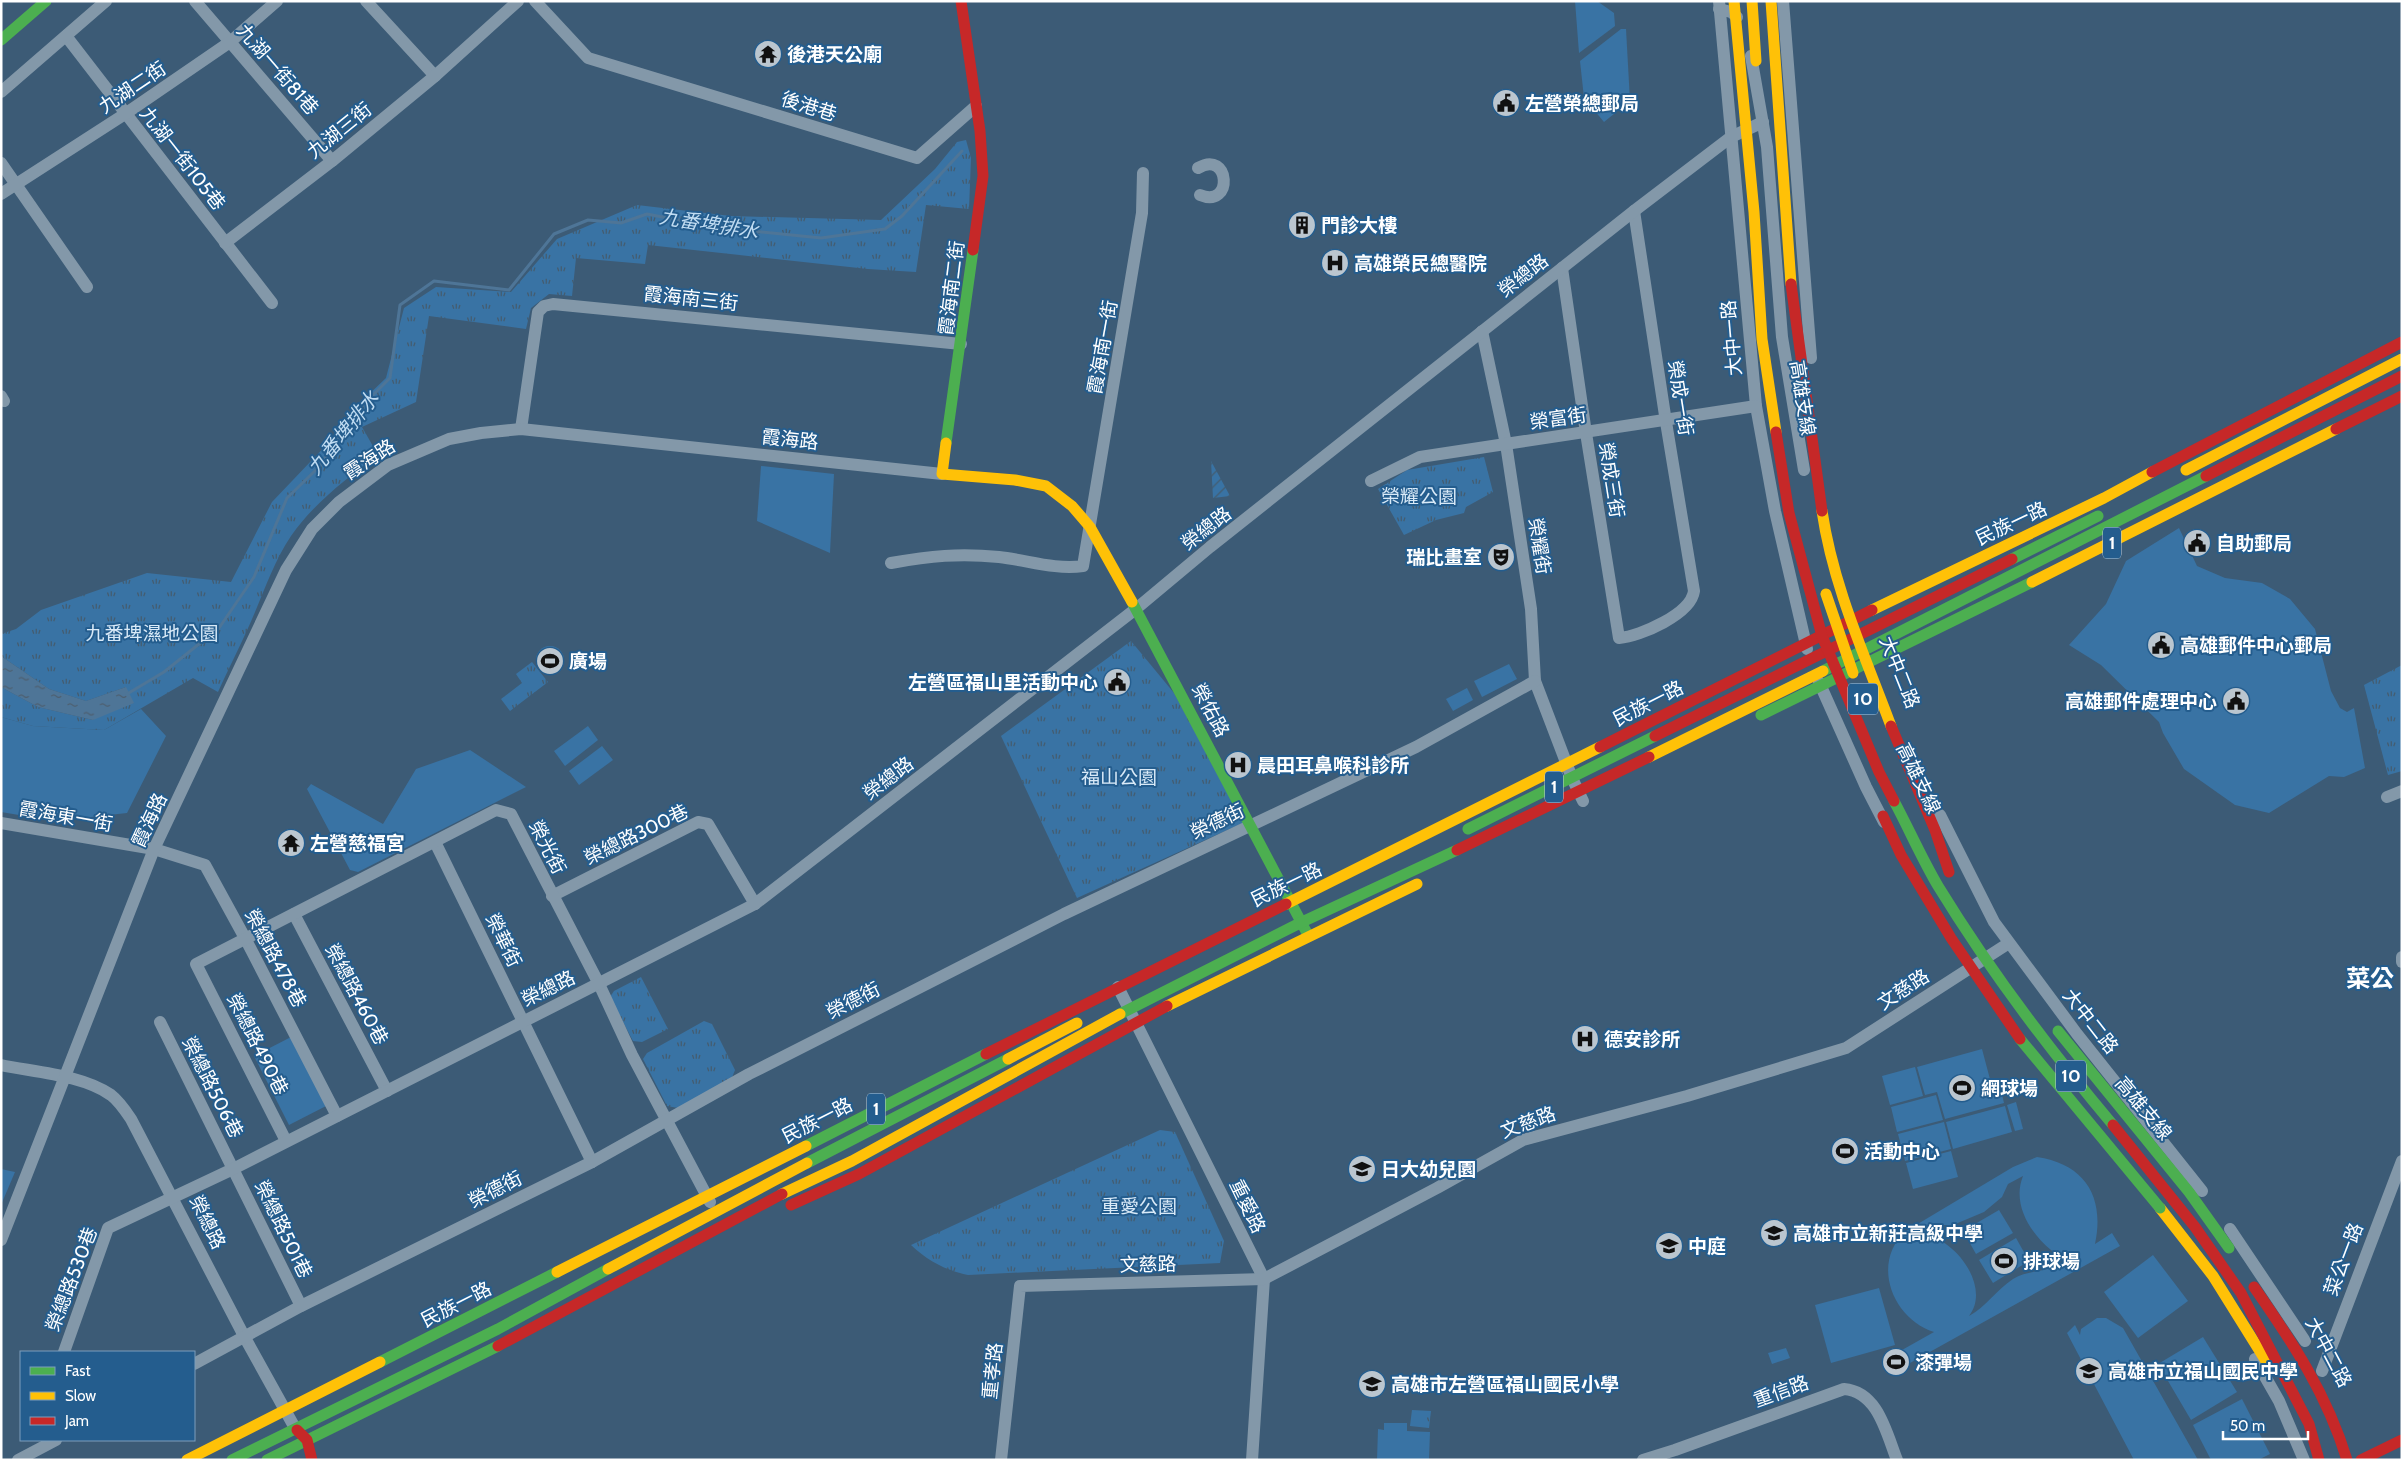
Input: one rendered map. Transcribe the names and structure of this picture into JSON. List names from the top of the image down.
{
  "streets": {
    "main road": [
      "霞海南二街",
      "高雄支線",
      "霞海路",
      "民族一路",
      "1",
      "10",
      "榮佑路"
    ],
    "street": [
      "九湖一街81巷",
      "九湖二街",
      "後港巷",
      "九湖三街",
      "九湖一街105巷",
      "榮總路",
      "霞海南三街",
      "大中一路",
      "霞海南一街",
      "榮成一街",
      "榮富街",
      "榮成三街",
      "榮耀街",
      "大中二路",
      "霞海東一街",
      "榮德街",
      "榮總路300巷",
      "榮光街",
      "榮華街",
      "榮總路478巷",
      "文慈路",
      "榮總路460巷",
      "榮總路490巷",
      "榮總路506巷",
      "重愛路",
      "榮總路501巷",
      "菜公一路",
      "榮總路530巷",
      "重孝路",
      "重信路"
    ]
  },
  "crossings": [
    ["九湖一街81巷", "九湖二街"],
    ["九湖一街81巷", "九湖三街"],
    ["九湖二街", "九湖一街105巷"],
    ["後港巷", "霞海南二街"],
    ["九湖三街", "九湖一街105巷"],
    ["榮總路", "大中一路"],
    ["榮總路", "榮成一街"],
    ["榮總路", "霞海路"],
    ["榮總路", "榮成三街"],
    ["榮總路", "民族一路"],
    ["榮總路", "榮耀街"],
    ["榮總路", "榮佑路"],
    ["榮總路", "榮德街"],
    ["榮總路", "榮總路300巷"],
    ["榮總路", "榮光街"],
    ["榮總路", "榮華街"],
    ["榮總路", "榮總路478巷"],
    ["榮總路", "榮總路460巷"],
    ["榮總路", "榮總路490巷"],
    ["榮總路", "榮總路506巷"],
    ["榮總路", "榮總路501巷"],
    ["榮總路", "榮總路530巷"],
    ["霞海南二街", "霞海南三街"],
    ["霞海南二街", "霞海路"],
    ["霞海南三街", "霞海路"],
    ["大中一路", "榮富街"],
    ["大中一路", "民族一路"],
    ["霞海南一街", "霞海路"],
    ["榮成一街", "榮富街"],
    ["榮成一街", "榮成三街"],
    ["榮富街", "榮成三街"],
    ["榮富街", "榮耀街"],
    ["霞海路", "榮佑路"],
    ["霞海路", "霞海東一街"],
    ["霞海路", "榮總路478巷"],
    ["民族一路", "榮耀街"],
    ["民族一路", "大中二路"],
    ["民族一路", "榮佑路"],
    ["民族一路", "榮光街"],
    ["民族一路", "重愛路"],
    ["1", "大中二路"],
    ["榮耀街", "榮德街"],
    ["大中二路", "文慈路"],
    ["大中二路", "菜公一路"],
    ["榮佑路", "榮德街"],
    ["霞海東一街", "榮總路478巷"],
    ["榮德街", "榮光街"],
    ["榮德街", "榮華街"],
    ["榮德街", "榮總路501巷"],
    ["榮總路300巷", "榮光街"],
    ["榮光街", "榮華街"],
    ["榮光街", "榮總路478巷"],
    ["榮光街", "榮總路460巷"],
    ["榮光街", "榮總路490巷"],
    ["文慈路", "重愛路"],
    ["文慈路", "重孝路"],
    ["榮總路506巷", "榮總路501巷"]
  ],
  "districts": ["菜公"],
  "water": ["九番埤排水"],
  "parks": [
    "榮耀公園",
    "九番埤濕地公園",
    "福山公園",
    "重愛公園"
  ],
  "places": {
    "temple": ["後港天公廟", "左營慈福宮"],
    "public building": [
      "左營榮總郵局",
      "自助郵局",
      "高雄郵件中心郵局",
      "左營區福山里活動中心",
      "高雄郵件處理中心"
    ],
    "building": ["門診大樓"],
    "hospital": ["高雄榮民總醫院", "晨田耳鼻喉科診所", "德安診所"],
    "theatre": ["瑞比畫室"],
    "sports": [
      "廣場",
      "網球場",
      "活動中心",
      "排球場",
      "漆彈場"
    ],
    "school or university": [
      "日大幼兒園",
      "高雄市立新莊高級中學",
      "中庭",
      "高雄市立福山國民中學",
      "高雄市左營區福山國民小學"
    ]
  },
  "legend": ["Fast", "Slow", "Jam"],
  "scale_bar": "50 m"
}
